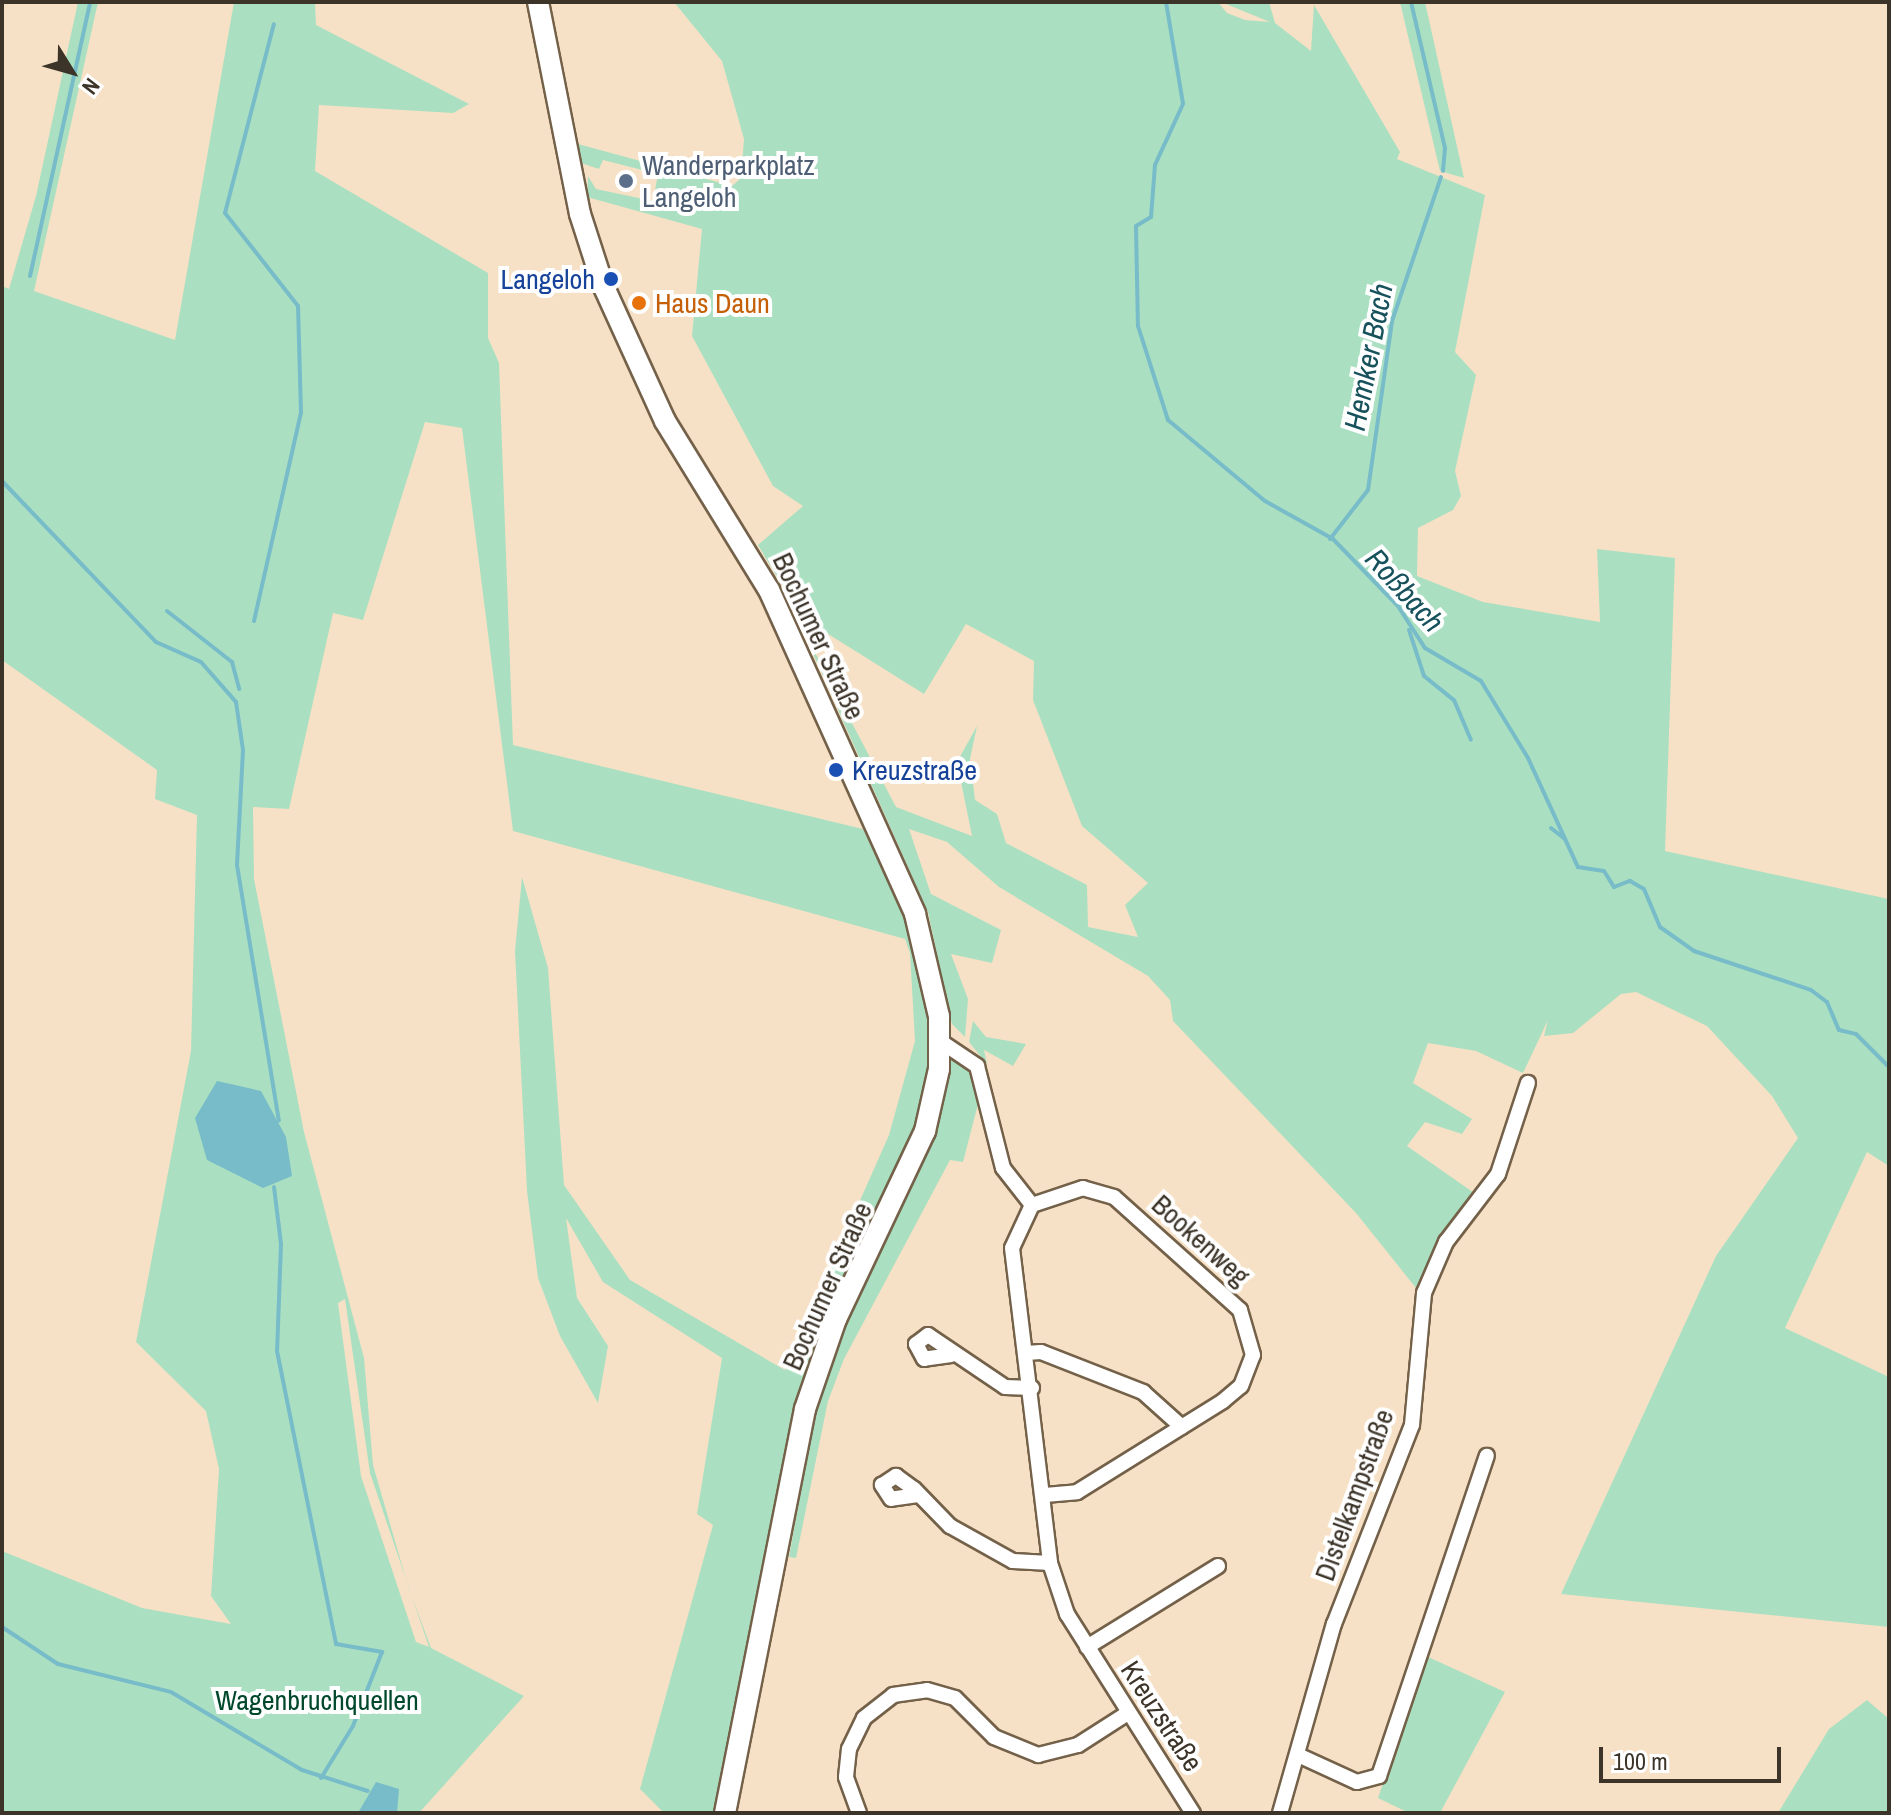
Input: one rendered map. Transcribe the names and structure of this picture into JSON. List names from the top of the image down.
{
  "streets": {
    "main road": ["Bochumer Straße"],
    "street": ["Bookenweg", "Distelkampstraße", "Kreuzstraße"]
  },
  "crossings": [
    ["Bookenweg", "Kreuzstraße"]
  ],
  "water": ["Hemker Bach", "Roßbach"],
  "parks": ["Wagenbruchquellen"],
  "places": [
    "Wanderparkplatz Langeloh",
    "Langeloh",
    "Haus Daun",
    "Kreuzstraße"
  ],
  "scale_bar": "100 m",
  "north": "bottom right"
}
